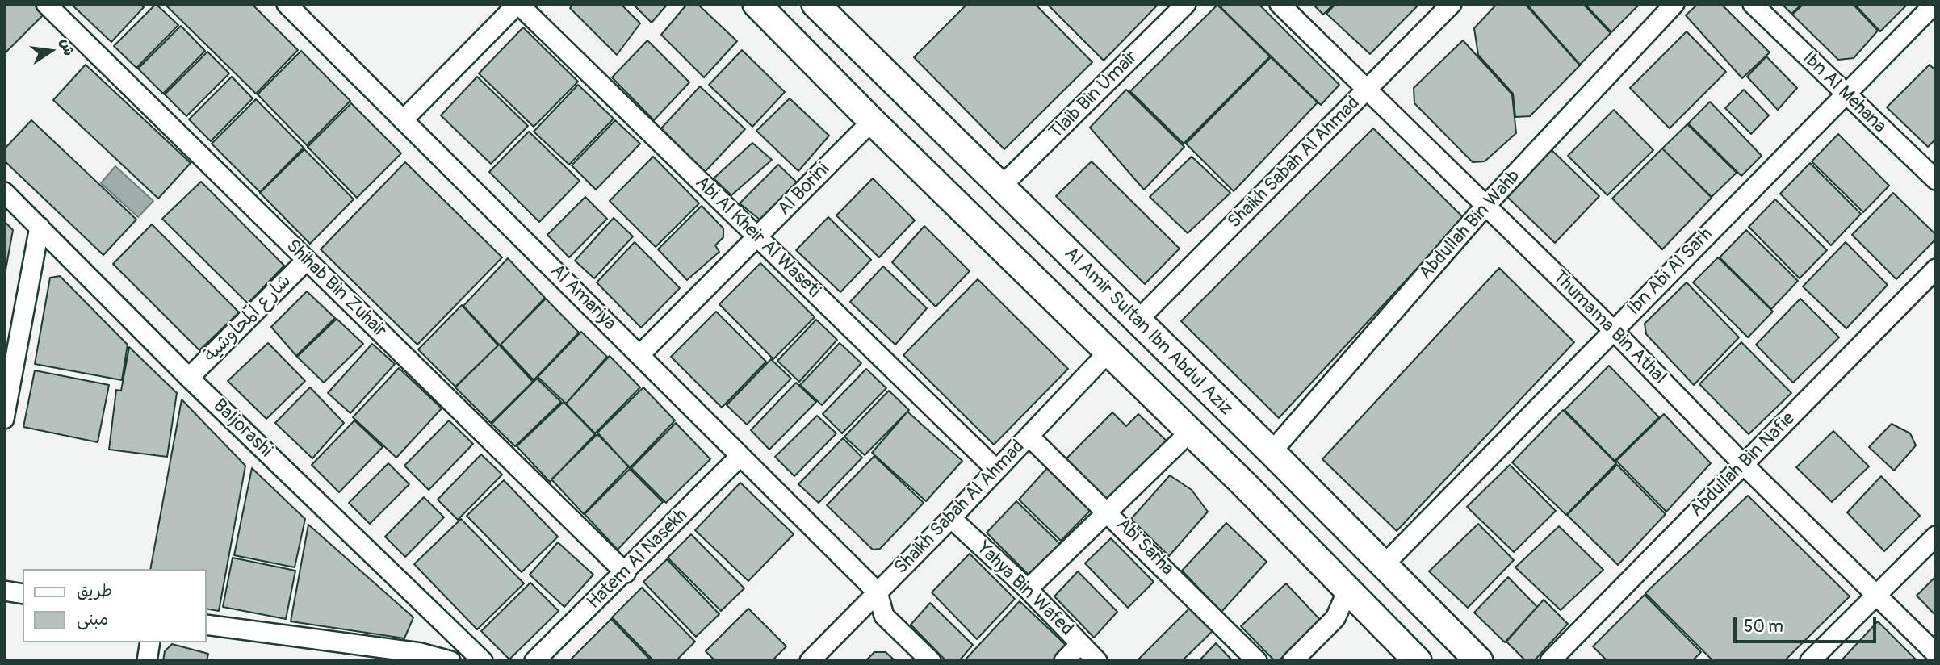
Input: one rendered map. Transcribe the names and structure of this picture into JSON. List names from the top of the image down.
{
  "streets": {
    "street": [
      "Ibn Al Mehana",
      "Tlaib Bin Umair",
      "Shaikh Sabah Al Ahmad",
      "Al Borini",
      "Abdullah Bin Wahb",
      "Abi Al Kheir Al Waseti",
      "Ibn Abi Al Sarh",
      "Shihab Bin Zuhair",
      "Al Amariya",
      "شارع المحاوشية",
      "Thumama Bin Athal",
      "Al Amir Sultan Ibn Abdul Aziz",
      "Baljorashi",
      "Abdullah Bin Nafie",
      "Abi Sarha",
      "Hatem Al Nasekh",
      "Yahya Bin Wafed"
    ]
  },
  "crossings": [
    ["Ibn Al Mehana", "Ibn Abi Al Sarh"],
    ["Tlaib Bin Umair", "Al Amir Sultan Ibn Abdul Aziz"],
    ["Shaikh Sabah Al Ahmad", "Abi Al Kheir Al Waseti"],
    ["Shaikh Sabah Al Ahmad", "Al Amariya"],
    ["Shaikh Sabah Al Ahmad", "Thumama Bin Athal"],
    ["Shaikh Sabah Al Ahmad", "Al Amir Sultan Ibn Abdul Aziz"],
    ["Shaikh Sabah Al Ahmad", "Abi Sarha"],
    ["Shaikh Sabah Al Ahmad", "Yahya Bin Wafed"],
    ["Al Borini", "Abi Al Kheir Al Waseti"],
    ["Al Borini", "Al Amariya"],
    ["Abdullah Bin Wahb", "Thumama Bin Athal"],
    ["Abdullah Bin Wahb", "Al Amir Sultan Ibn Abdul Aziz"],
    ["Ibn Abi Al Sarh", "Thumama Bin Athal"],
    ["Ibn Abi Al Sarh", "Al Amir Sultan Ibn Abdul Aziz"],
    ["Shihab Bin Zuhair", "شارع المحاوشية"],
    ["Shihab Bin Zuhair", "Hatem Al Nasekh"],
    ["Al Amariya", "Hatem Al Nasekh"],
    ["شارع المحاوشية", "Baljorashi"],
    ["Thumama Bin Athal", "Abdullah Bin Nafie"]
  ],
  "legend": ["طريق", "مبنى"],
  "scale_bar": "50 m",
  "north": "right"
}
